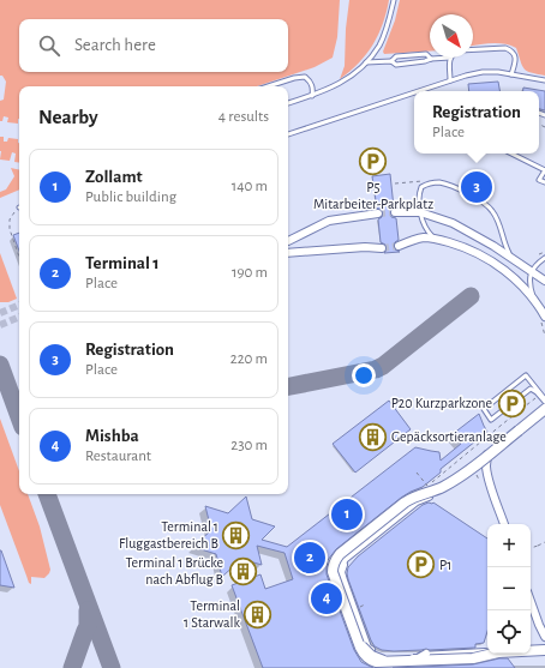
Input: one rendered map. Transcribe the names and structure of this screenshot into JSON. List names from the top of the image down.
{
  "places": {
    "parking": ["P5 Mitarbeiter-Parkplatz", "P20 Kurzparkzone", "P1"],
    "building": [
      "Gepäcksortieranlage",
      "Terminal 1 Fluggastbereich B",
      "Terminal 1 Brücke nach Abflug B",
      "Terminal 1 Starwalk"
    ]
  },
  "north": "bottom right",
  "page": {
    "search": "Search here",
    "heading": ["Nearby", "4 results"],
    "popup": ["Registration", "Place"],
    "list": [
      {
        "mark": "1",
        "name": "Zollamt",
        "note": "Public building",
        "value": "140 m"
      },
      {
        "mark": "2",
        "name": "Terminal 1",
        "note": "Place",
        "value": "190 m"
      },
      {
        "mark": "3",
        "name": "Registration",
        "note": "Place",
        "value": "220 m"
      },
      {
        "mark": "4",
        "name": "Mishba",
        "note": "Restaurant",
        "value": "230 m"
      }
    ],
    "pins": [
      "3",
      "1",
      "2",
      "4"
    ],
    "map_buttons": ["+", "−"]
  }
}
